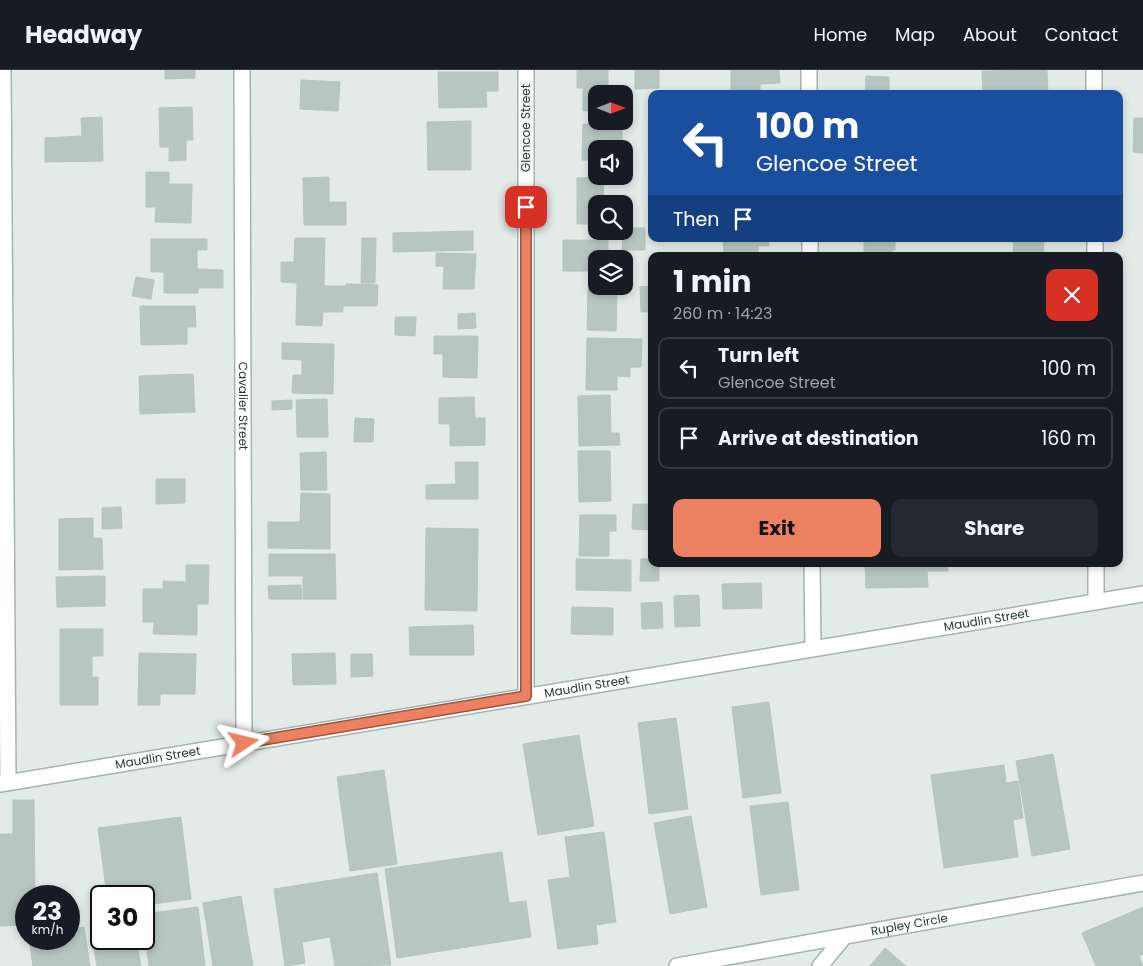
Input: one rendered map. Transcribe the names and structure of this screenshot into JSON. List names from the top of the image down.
{
  "streets": {
    "street": [
      "Glencoe Street",
      "Cavalier Street",
      "Maudlin Street",
      "Rupley Circle"
    ]
  },
  "crossings": [
    ["Glencoe Street", "Maudlin Street"],
    ["Cavalier Street", "Maudlin Street"]
  ],
  "north": "right",
  "page": {
    "header": "Headway",
    "nav": [
      "Home",
      "Map",
      "About",
      "Contact"
    ],
    "turn": ["100 m", "Glencoe Street"],
    "then": "Then",
    "heading": ["1 min", "260 m · 14:23"],
    "list": [
      {
        "name": "Turn left",
        "note": "Glencoe Street",
        "value": "100 m"
      },
      {
        "name": "Arrive at destination",
        "value": "160 m"
      }
    ],
    "buttons": ["Exit", "Share"],
    "speed": "23 km/h",
    "limit": "30"
  }
}
